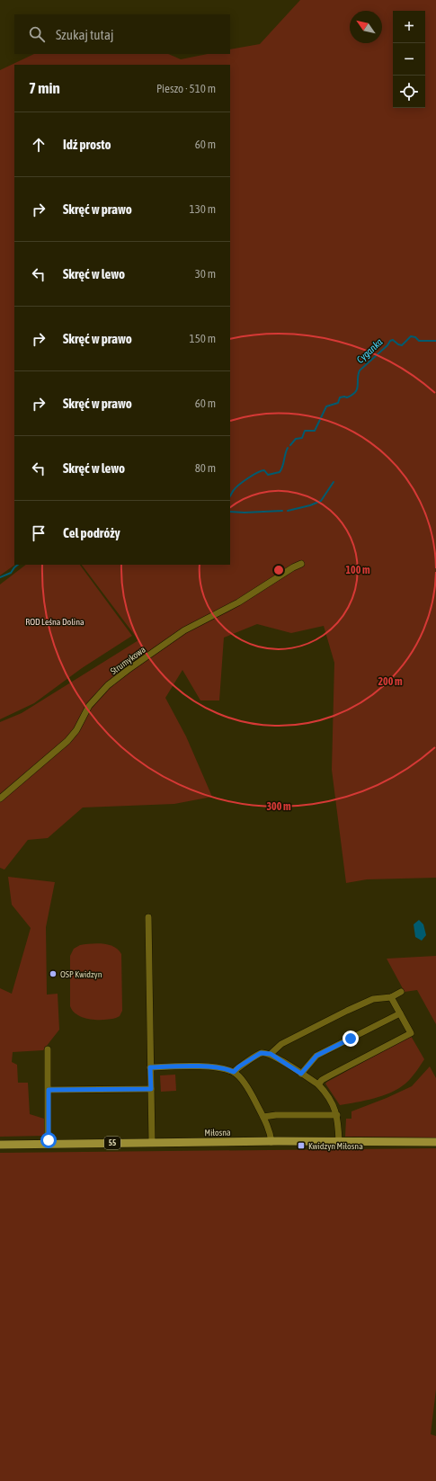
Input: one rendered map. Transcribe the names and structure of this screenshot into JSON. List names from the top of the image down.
{
  "streets": {
    "main road": ["Miłosna", "55"],
    "street": ["Strumykowa"]
  },
  "water": ["Cyganka"],
  "parks": ["ROD Leśna Dolina"],
  "places": {
    "other": ["OSP Kwidzyn"],
    "transit": ["Kwidzyn Miłosna"]
  },
  "north": "top left",
  "page": {
    "map_buttons": ["+", "−"],
    "search": "Szukaj tutaj",
    "heading": ["7 min", "Pieszo · 510 m"],
    "list": [
      ["Idź prosto", "60 m"],
      ["Skręć w prawo", "130 m"],
      ["Skręć w lewo", "30 m"],
      ["Skręć w prawo", "150 m"],
      ["Skręć w prawo", "60 m"],
      ["Skręć w lewo", "80 m"],
      "Cel podróży"
    ]
  },
  "rings": ["100 m", "200 m", "300 m"]
}
